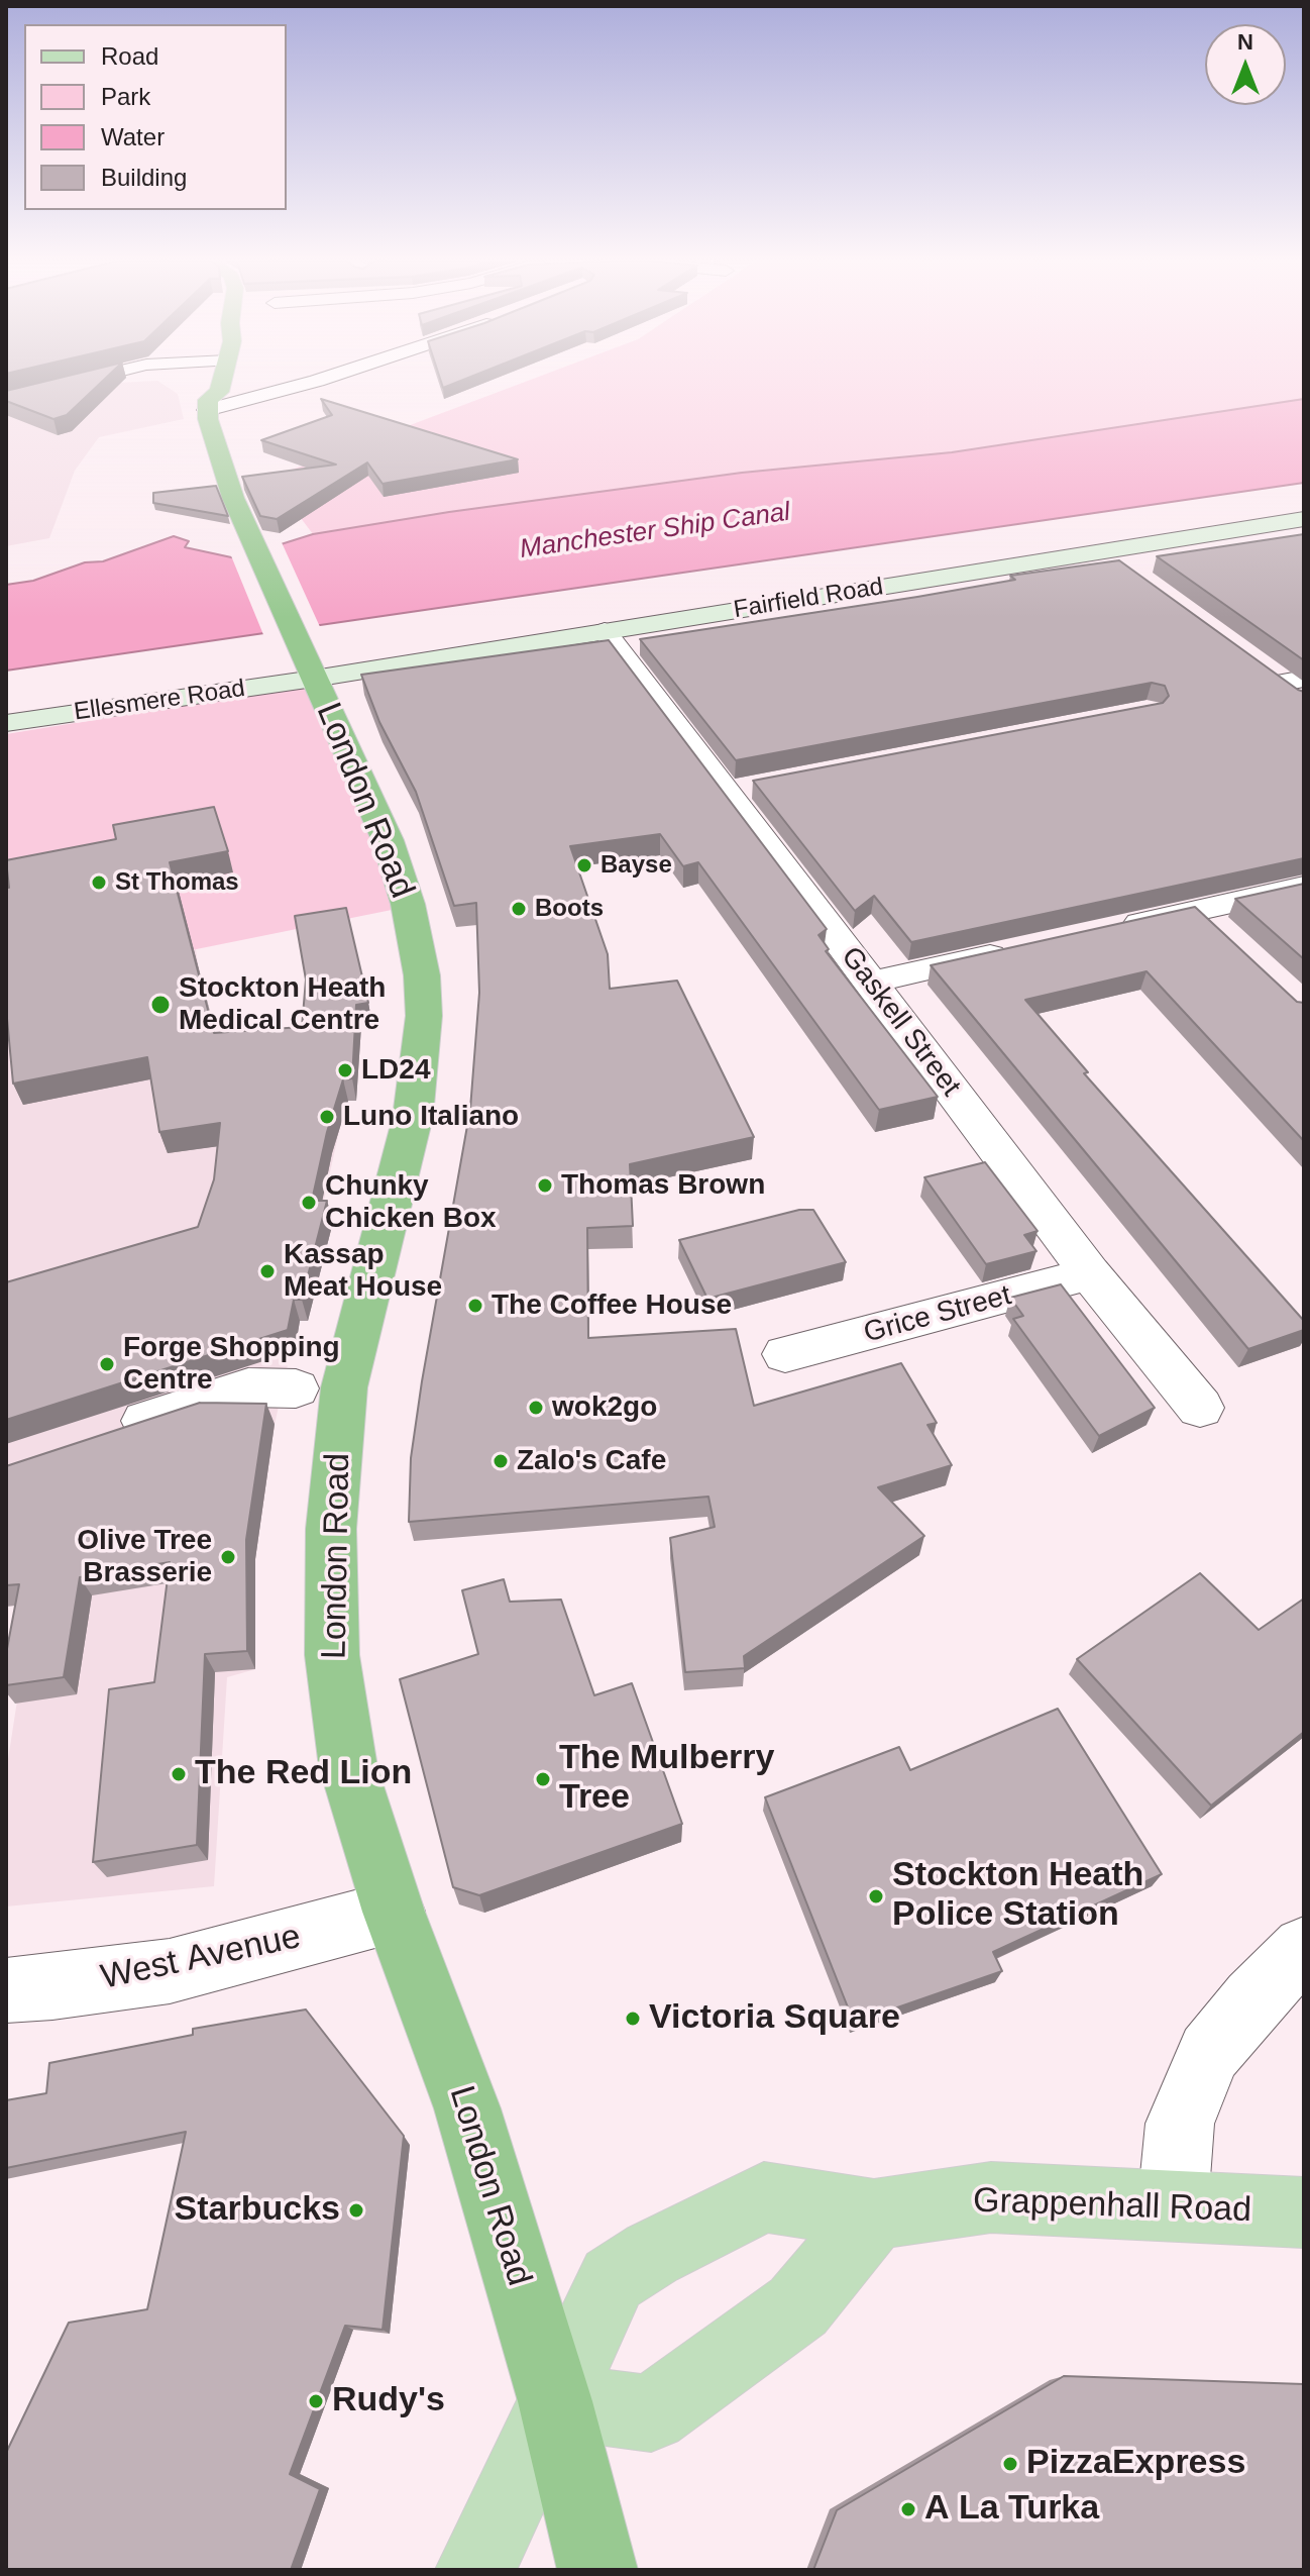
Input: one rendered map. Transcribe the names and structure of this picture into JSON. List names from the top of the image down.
{
  "streets": {
    "highway": ["London Road"],
    "main road": ["Fairfield Road", "Ellesmere Road", "Grappenhall Road"],
    "street": ["Gaskell Street", "Grice Street", "West Avenue"]
  },
  "crossings": [
    ["Fairfield Road", "Ellesmere Road"],
    ["Fairfield Road", "London Road"],
    ["Fairfield Road", "Gaskell Street"],
    ["Ellesmere Road", "London Road"],
    ["London Road", "West Avenue"],
    ["London Road", "Grappenhall Road"],
    ["Gaskell Street", "Grice Street"]
  ],
  "water": ["Manchester Ship Canal"],
  "places": [
    "Bayse",
    "St Thomas",
    "Boots",
    "Stockton Heath Medical Centre",
    "LD24",
    "Luno Italiano",
    "Thomas Brown",
    "Chunky Chicken Box",
    "Kassap Meat House",
    "The Coffee House",
    "Forge Shopping Centre",
    "wok2go",
    "Zalo's Cafe",
    "Olive Tree Brasserie",
    "The Red Lion",
    "The Mulberry Tree",
    "Stockton Heath Police Station",
    "Victoria Square",
    "Starbucks",
    "Rudy's",
    "PizzaExpress",
    "A La Turka"
  ],
  "legend": [
    "Road",
    "Park",
    "Water",
    "Building"
  ],
  "north": "top"
}
